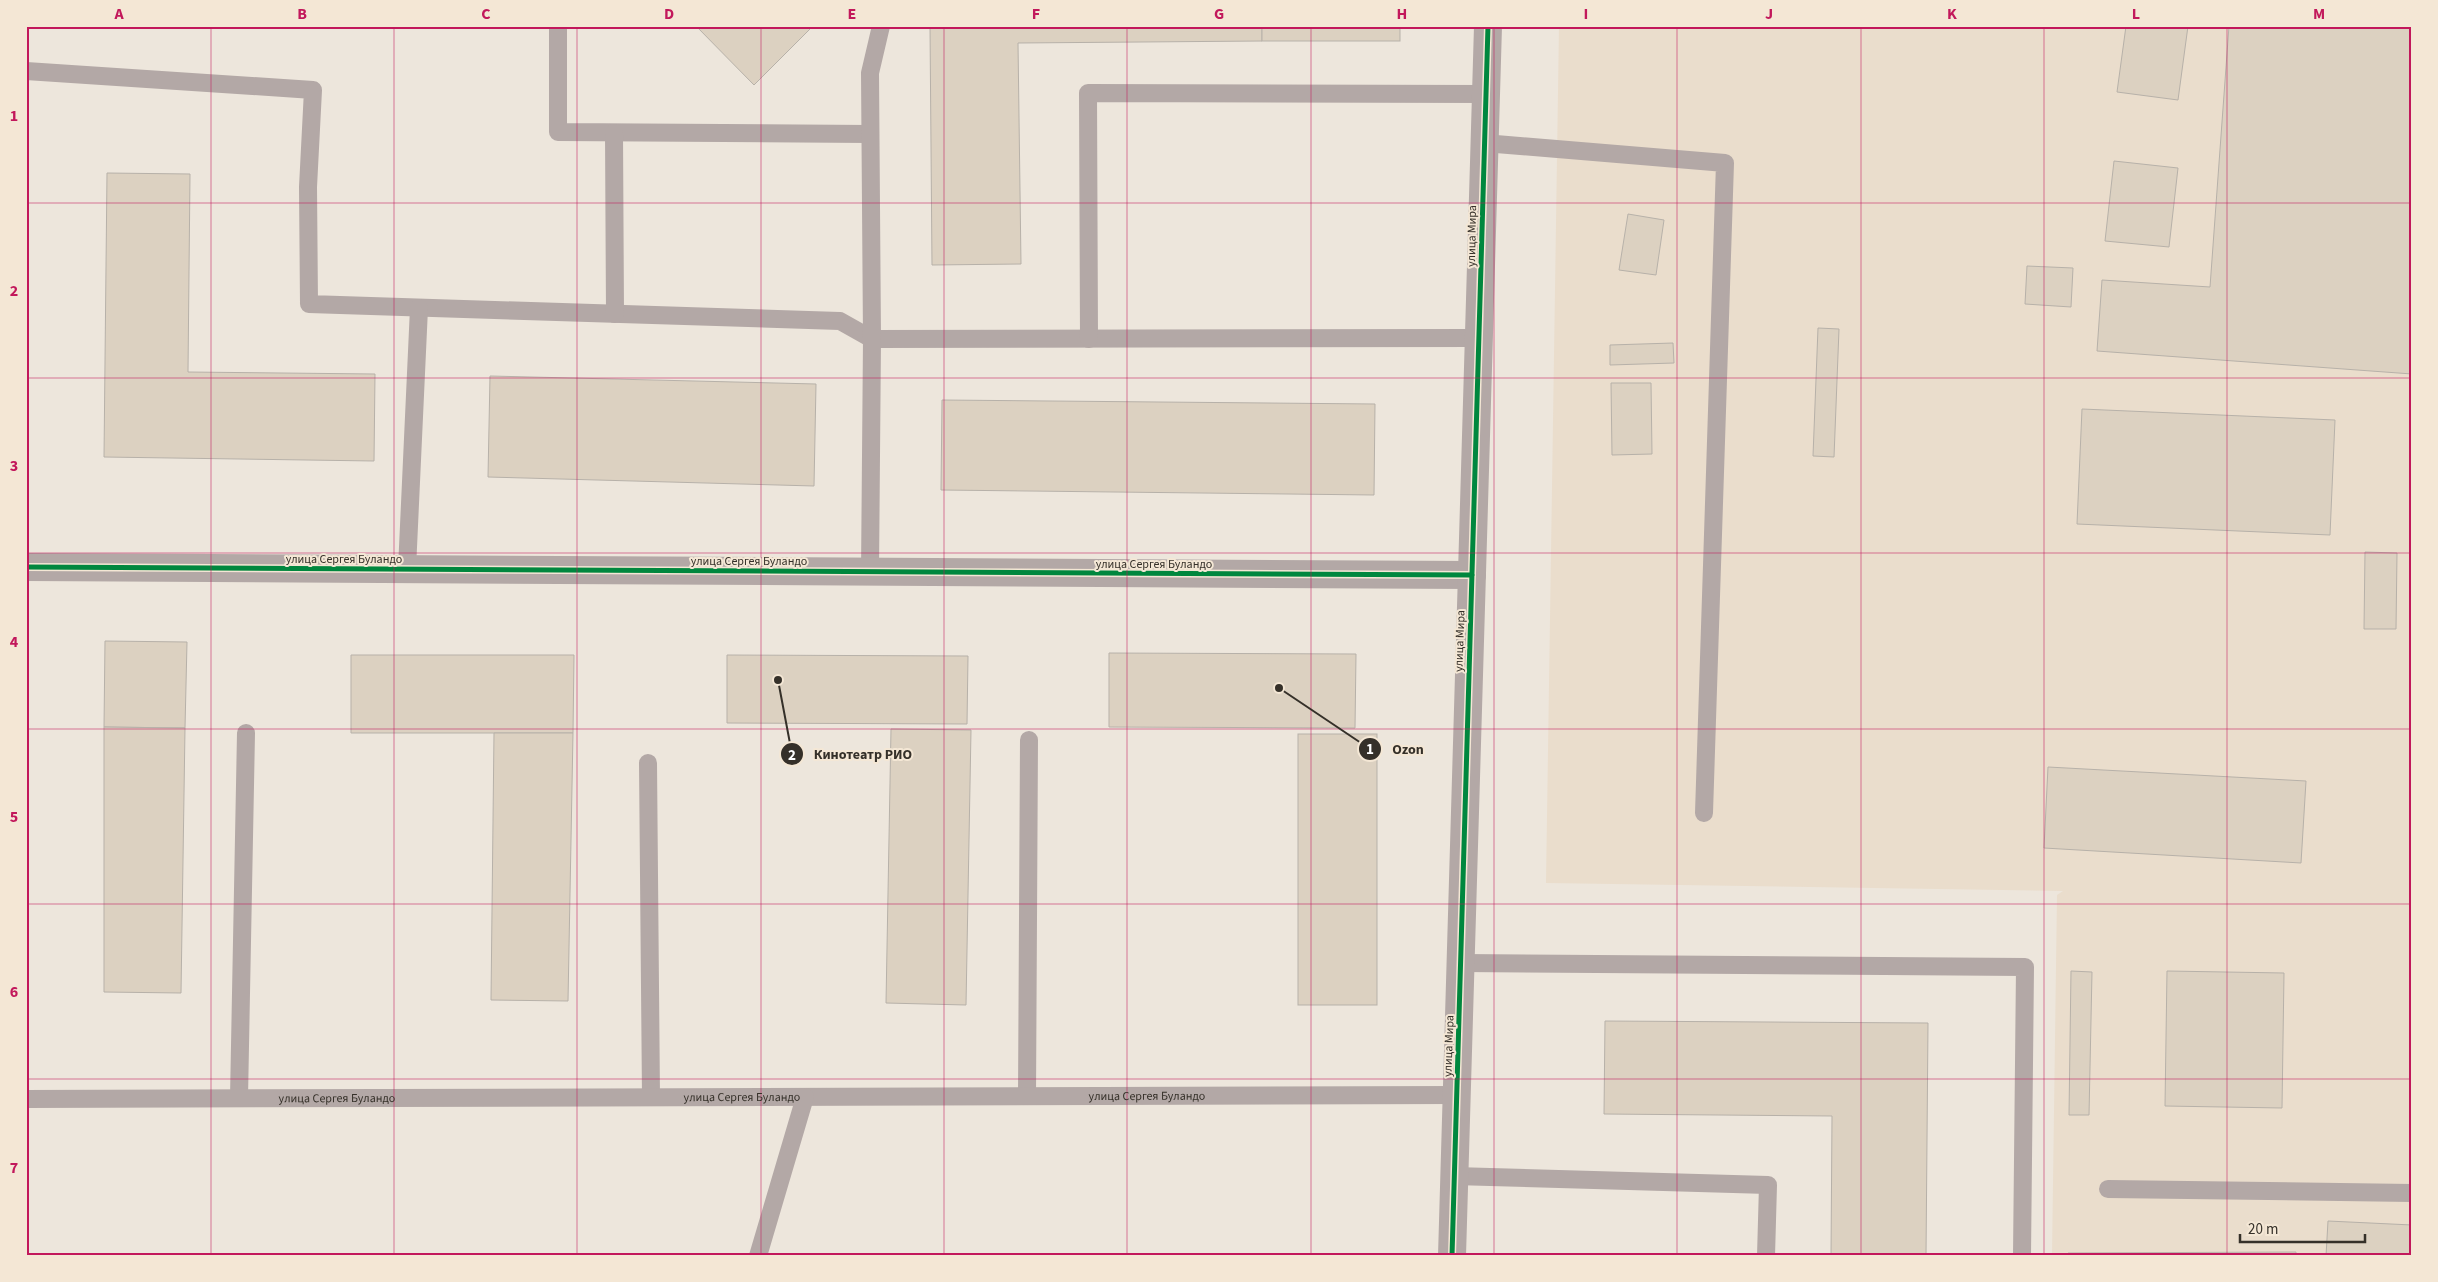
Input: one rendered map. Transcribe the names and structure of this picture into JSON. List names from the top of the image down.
{
  "streets": {
    "street": ["улица Мира", "улица Сергея Буландо"]
  },
  "crossings": [
    ["улица Мира", "улица Сергея Буландо"]
  ],
  "places": ["Кинотеатр РИО", "Ozon"],
  "scale_bar": "20 m",
  "grid": {
    "columns": [
      "A",
      "B",
      "C",
      "D",
      "E",
      "F",
      "G",
      "H",
      "I",
      "J",
      "K",
      "L",
      "M"
    ],
    "rows": [
      "1",
      "2",
      "3",
      "4",
      "5",
      "6",
      "7"
    ]
  }
}
